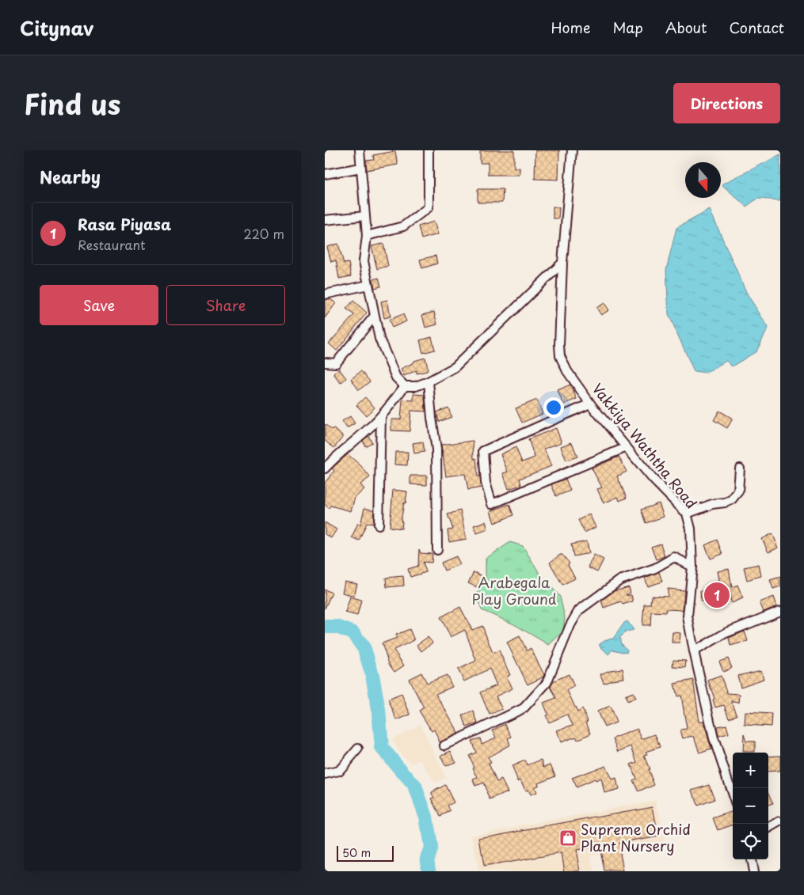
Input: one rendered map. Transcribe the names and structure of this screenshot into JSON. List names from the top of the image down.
{
  "streets": {
    "street": ["Vakkiya Waththa Road"]
  },
  "parks": ["Arabegala Play Ground"],
  "places": {
    "shop": ["Supreme Orchid Plant Nursery"]
  },
  "scale_bar": "50 m",
  "north": "bottom",
  "page": {
    "header": "Citynav",
    "nav": [
      "Home",
      "Map",
      "About",
      "Contact"
    ],
    "title": "Find us",
    "buttons": [
      "Directions",
      ["Save", "Share"]
    ],
    "heading": "Nearby",
    "list": [
      {
        "mark": "1",
        "name": "Rasa Piyasa",
        "note": "Restaurant",
        "value": "220 m"
      }
    ],
    "pins": "1",
    "map_buttons": ["+", "−"],
    "scale": "50 m"
  }
}
